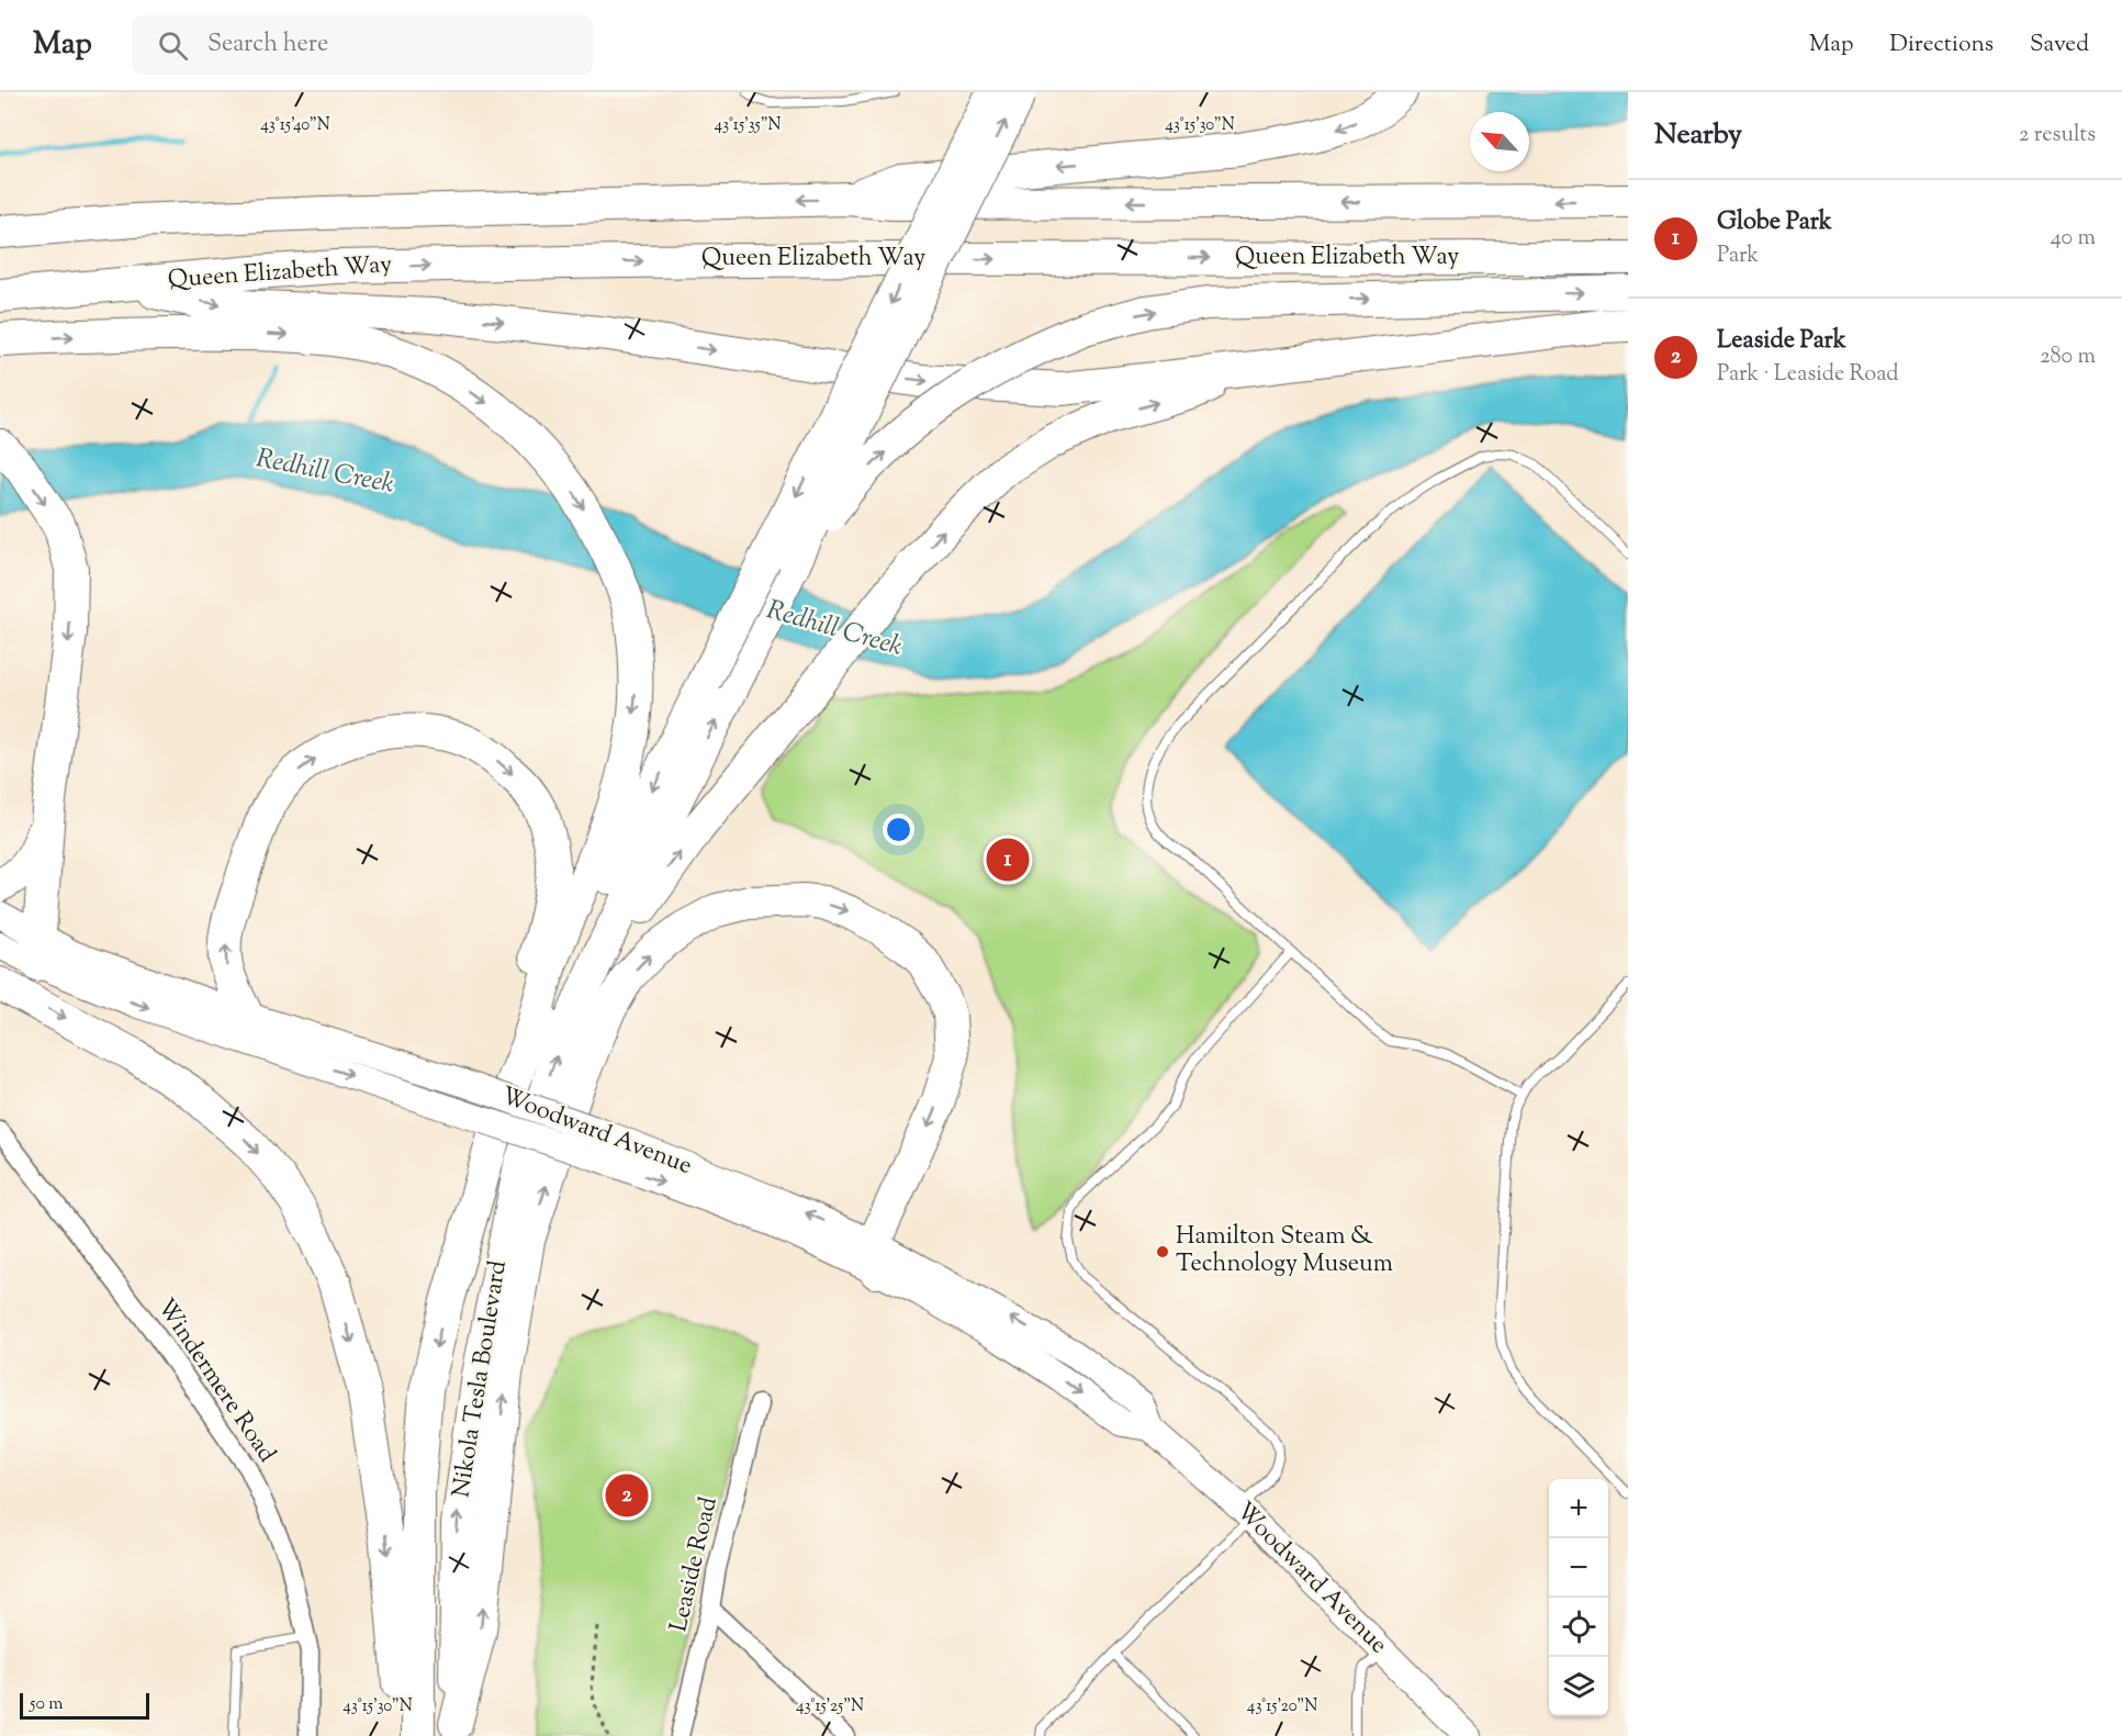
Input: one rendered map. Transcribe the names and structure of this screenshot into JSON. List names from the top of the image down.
{
  "streets": {
    "highway": ["Queen Elizabeth Way", "Nikola Tesla Boulevard"],
    "main road": ["Woodward Avenue"],
    "street": ["Windermere Road", "Leaside Road"]
  },
  "water": ["Redhill Creek"],
  "places": ["Hamilton Steam & Technology Museum"],
  "scale_bar": "50 m",
  "north": "top left",
  "page": {
    "header": "Map",
    "search": "Search here",
    "nav": ["Map", "Directions", "Saved"],
    "heading": ["Nearby", "2 results"],
    "list": [
      {
        "mark": "1",
        "name": "Globe Park",
        "note": "Park",
        "value": "40 m"
      },
      {
        "mark": "2",
        "name": "Leaside Park",
        "note": "Park · Leaside Road",
        "value": "280 m"
      }
    ],
    "pins": ["1", "2"],
    "map_buttons": ["+", "−"],
    "scale": "50 m"
  },
  "coordinates": [
    "43°15'40\"N",
    "43°15'35\"N",
    "43°15'30\"N",
    "43°15'25\"N",
    "43°15'20\"N"
  ]
}
